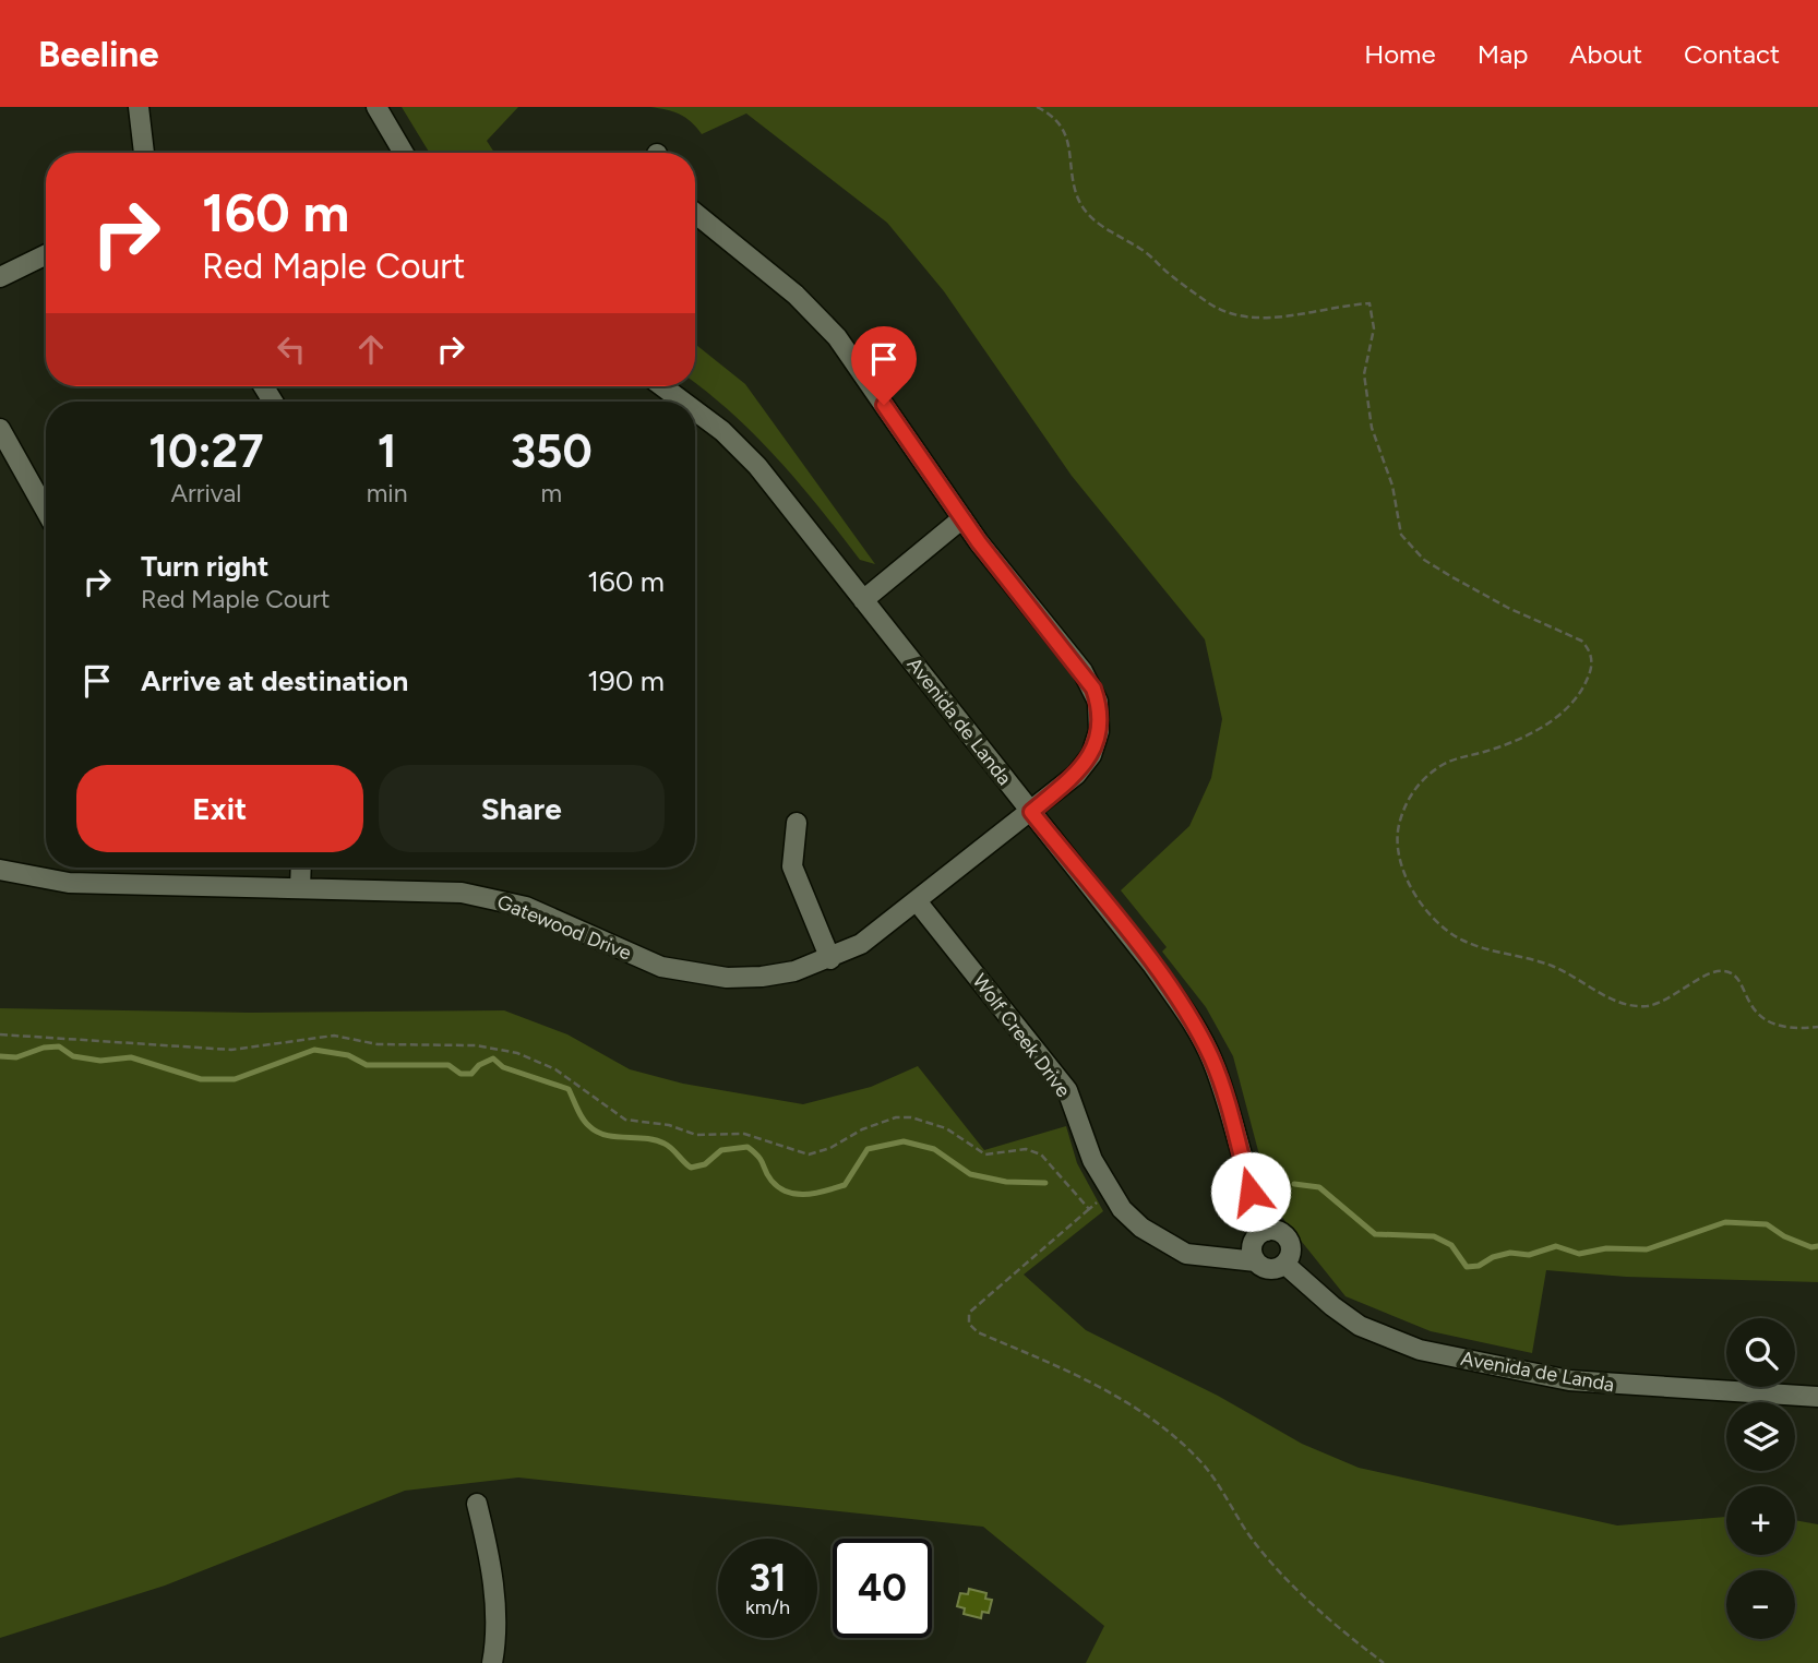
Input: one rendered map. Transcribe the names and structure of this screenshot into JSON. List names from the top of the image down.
{
  "streets": {
    "street": ["Avenida de Landa", "Gatewood Drive", "Wolf Creek Drive"]
  },
  "crossings": [
    ["Avenida de Landa", "Gatewood Drive"],
    ["Avenida de Landa", "Wolf Creek Drive"],
    ["Gatewood Drive", "Wolf Creek Drive"]
  ],
  "page": {
    "header": "Beeline",
    "nav": [
      "Home",
      "Map",
      "About",
      "Contact"
    ],
    "turn": ["160 m", "Red Maple Court"],
    "eta": [
      "10:27",
      "Arrival",
      "1",
      "min",
      "350",
      "m"
    ],
    "list": [
      {
        "name": "Turn right",
        "note": "Red Maple Court",
        "value": "160 m"
      },
      {
        "name": "Arrive at destination",
        "value": "190 m"
      }
    ],
    "buttons": ["Exit", "Share"],
    "map_buttons": ["+", "−"],
    "speed": "31 km/h",
    "limit": "40"
  }
}
